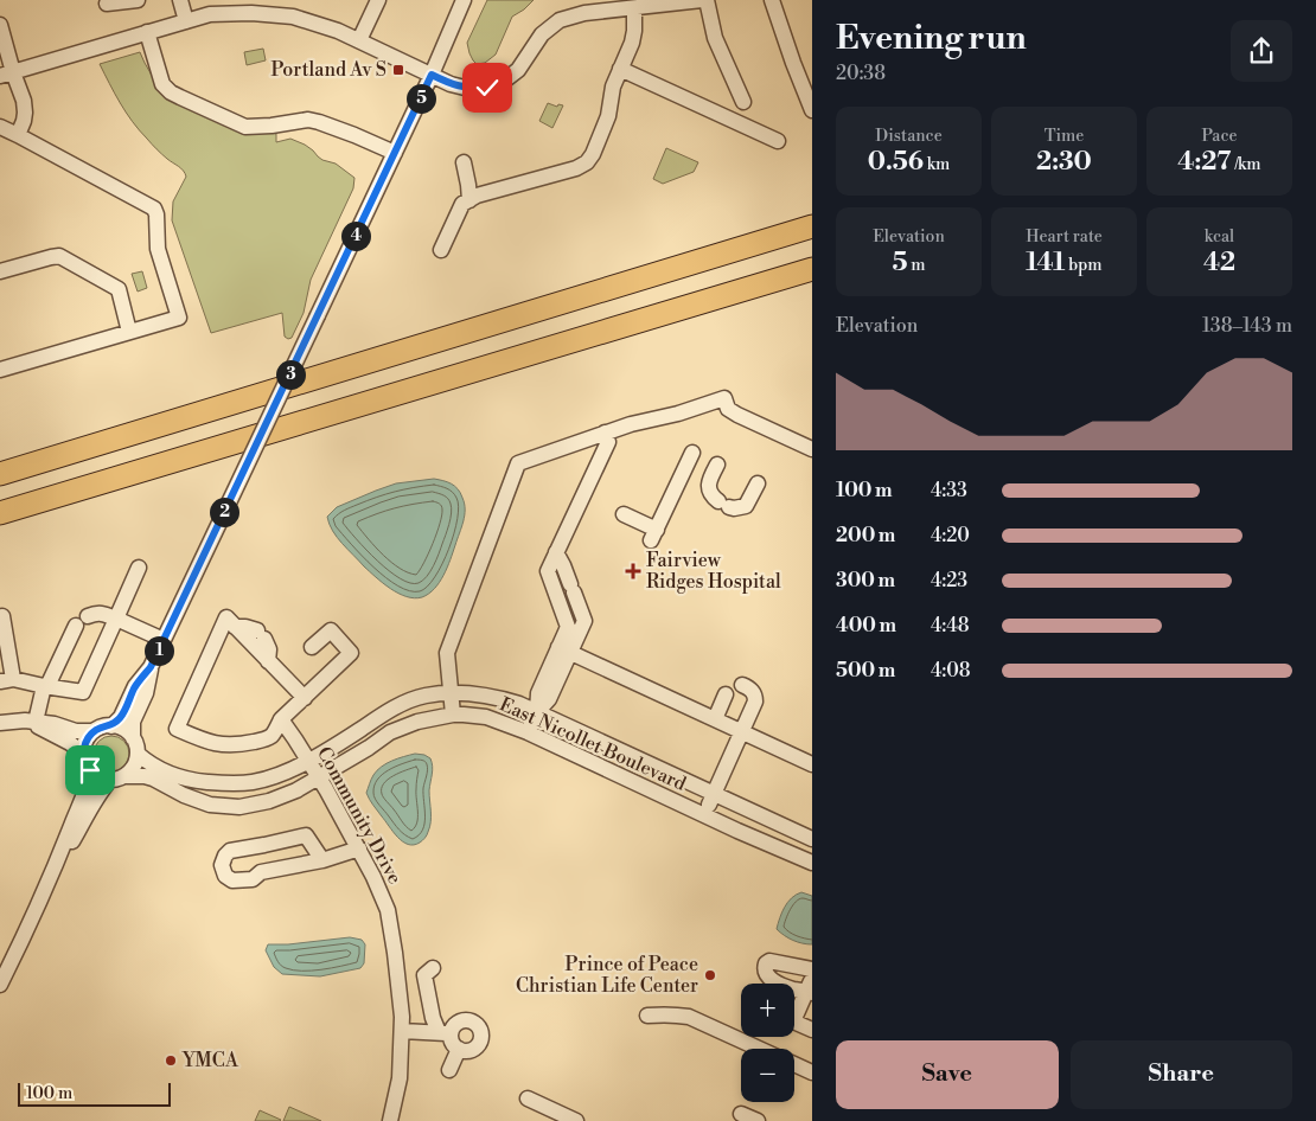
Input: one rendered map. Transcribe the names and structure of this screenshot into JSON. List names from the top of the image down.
{
  "streets": {
    "street": ["East Nicollet Boulevard", "Community Drive"]
  },
  "crossings": [
    ["East Nicollet Boulevard", "Community Drive"]
  ],
  "places": {
    "transit": ["Portland Av S"],
    "health": ["Fairview Ridges Hospital"],
    "other": ["Prince of Peace Christian Life Center", "YMCA"]
  },
  "scale_bar": "100 m",
  "page": {
    "heading": ["Evening run", "20:38"],
    "pins": [
      "5",
      "4",
      "3",
      "2",
      "1"
    ],
    "stats": [
      ["Distance", "0.56 km"],
      ["Time", "2:30"],
      ["Pace", "4:27 /km"],
      ["Elevation", "5 m"],
      ["Heart rate", "141 bpm"],
      ["kcal", "42"]
    ],
    "chart": ["Elevation", "138–143 m"],
    "list": [
      {
        "name": "100 m",
        "note": "4:33"
      },
      {
        "name": "200 m",
        "note": "4:20"
      },
      {
        "name": "300 m",
        "note": "4:23"
      },
      {
        "name": "400 m",
        "note": "4:48"
      },
      {
        "name": "500 m",
        "note": "4:08"
      }
    ],
    "map_buttons": ["+", "−"],
    "buttons": ["Save", "Share"],
    "scale": "100 m"
  }
}
